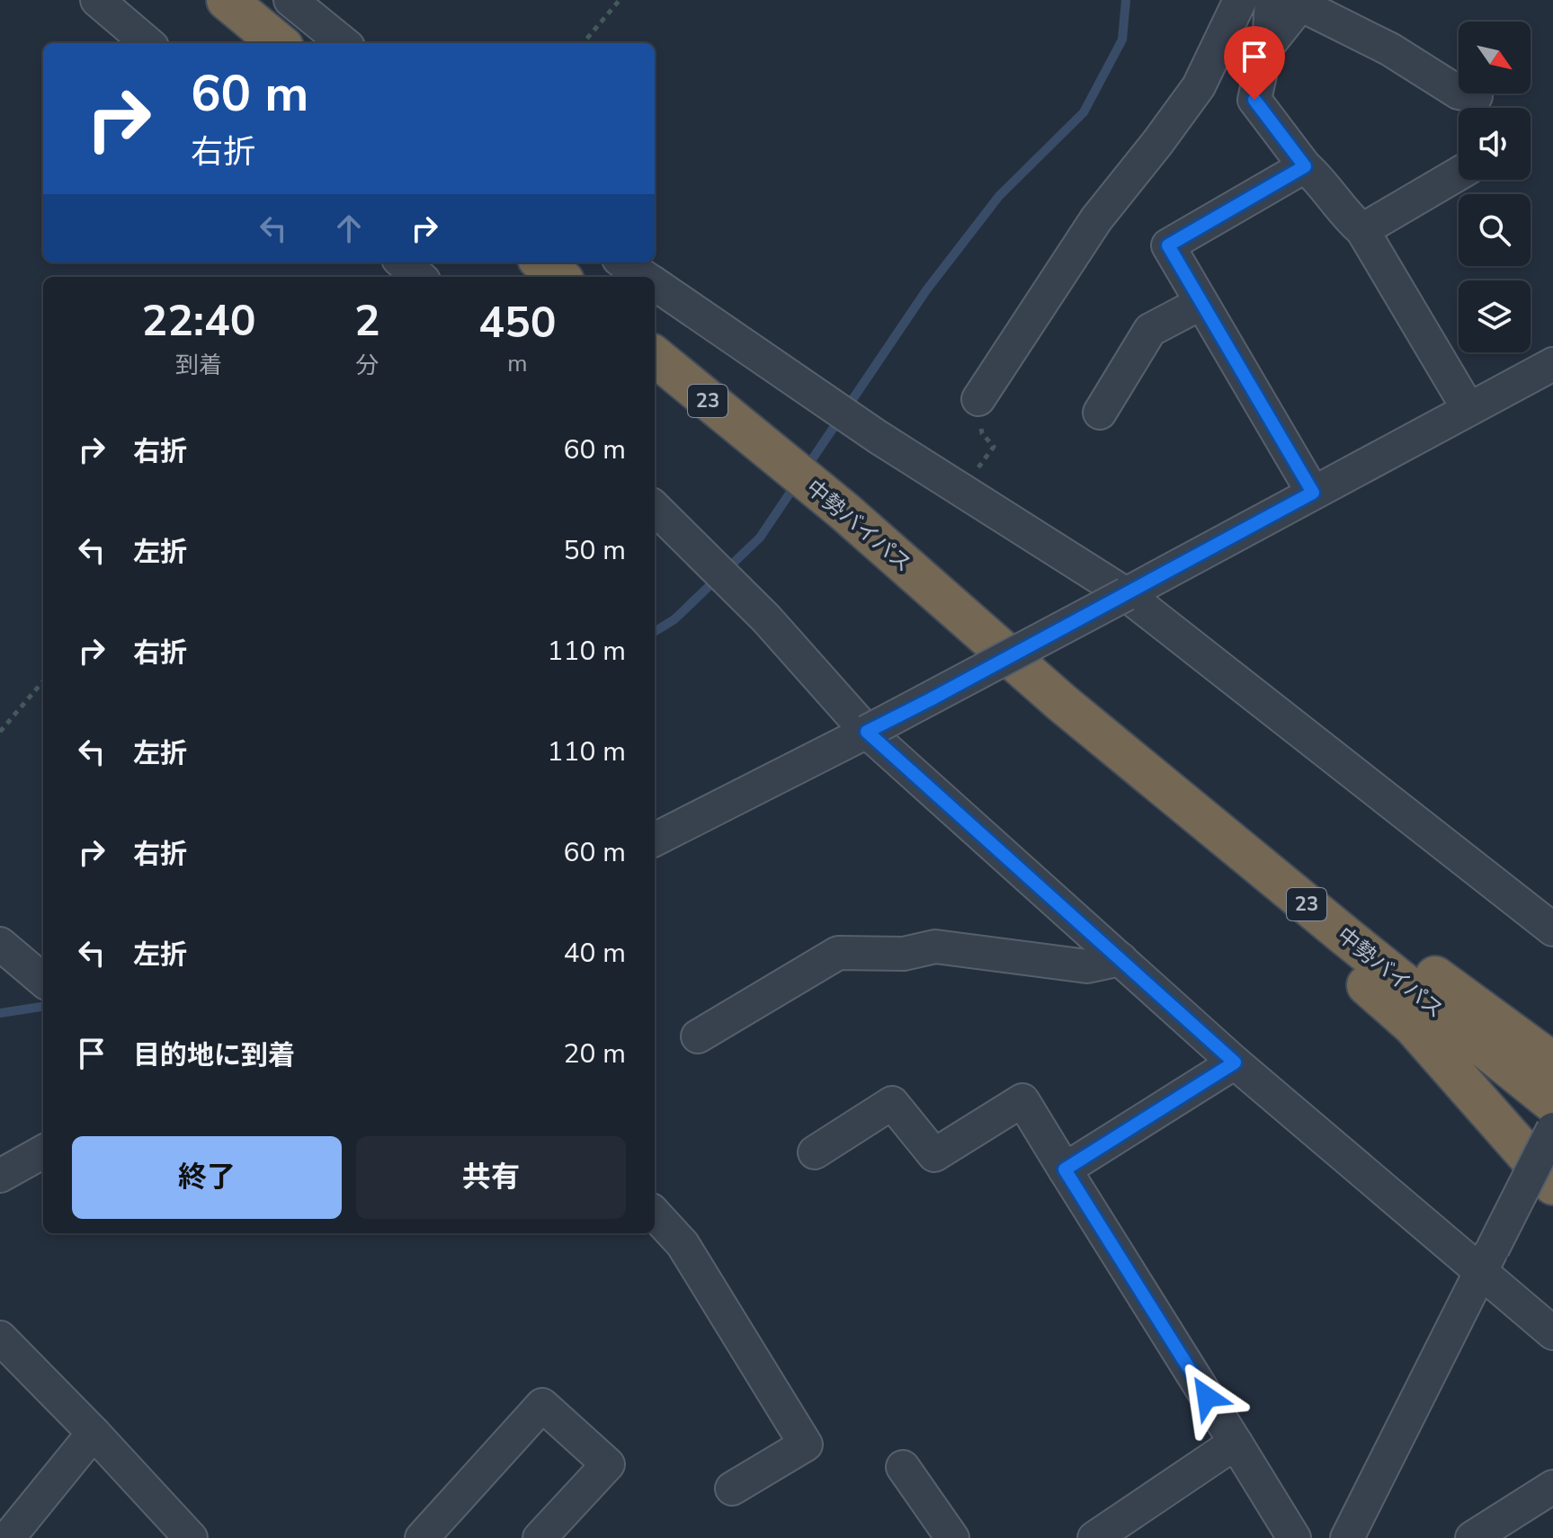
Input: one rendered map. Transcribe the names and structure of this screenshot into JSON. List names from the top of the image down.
{
  "streets": {
    "highway": ["23", "中勢バイパス"]
  },
  "north": "bottom right",
  "page": {
    "turn": ["60 m", "右折"],
    "eta": [
      "22:40",
      "到着",
      "2",
      "分",
      "450",
      "m"
    ],
    "list": [
      {
        "name": "右折",
        "value": "60 m"
      },
      {
        "name": "左折",
        "value": "50 m"
      },
      {
        "name": "右折",
        "value": "110 m"
      },
      {
        "name": "左折",
        "value": "110 m"
      },
      {
        "name": "右折",
        "value": "60 m"
      },
      {
        "name": "左折",
        "value": "40 m"
      },
      {
        "name": "目的地に到着",
        "value": "20 m"
      }
    ],
    "buttons": ["終了", "共有"]
  }
}
